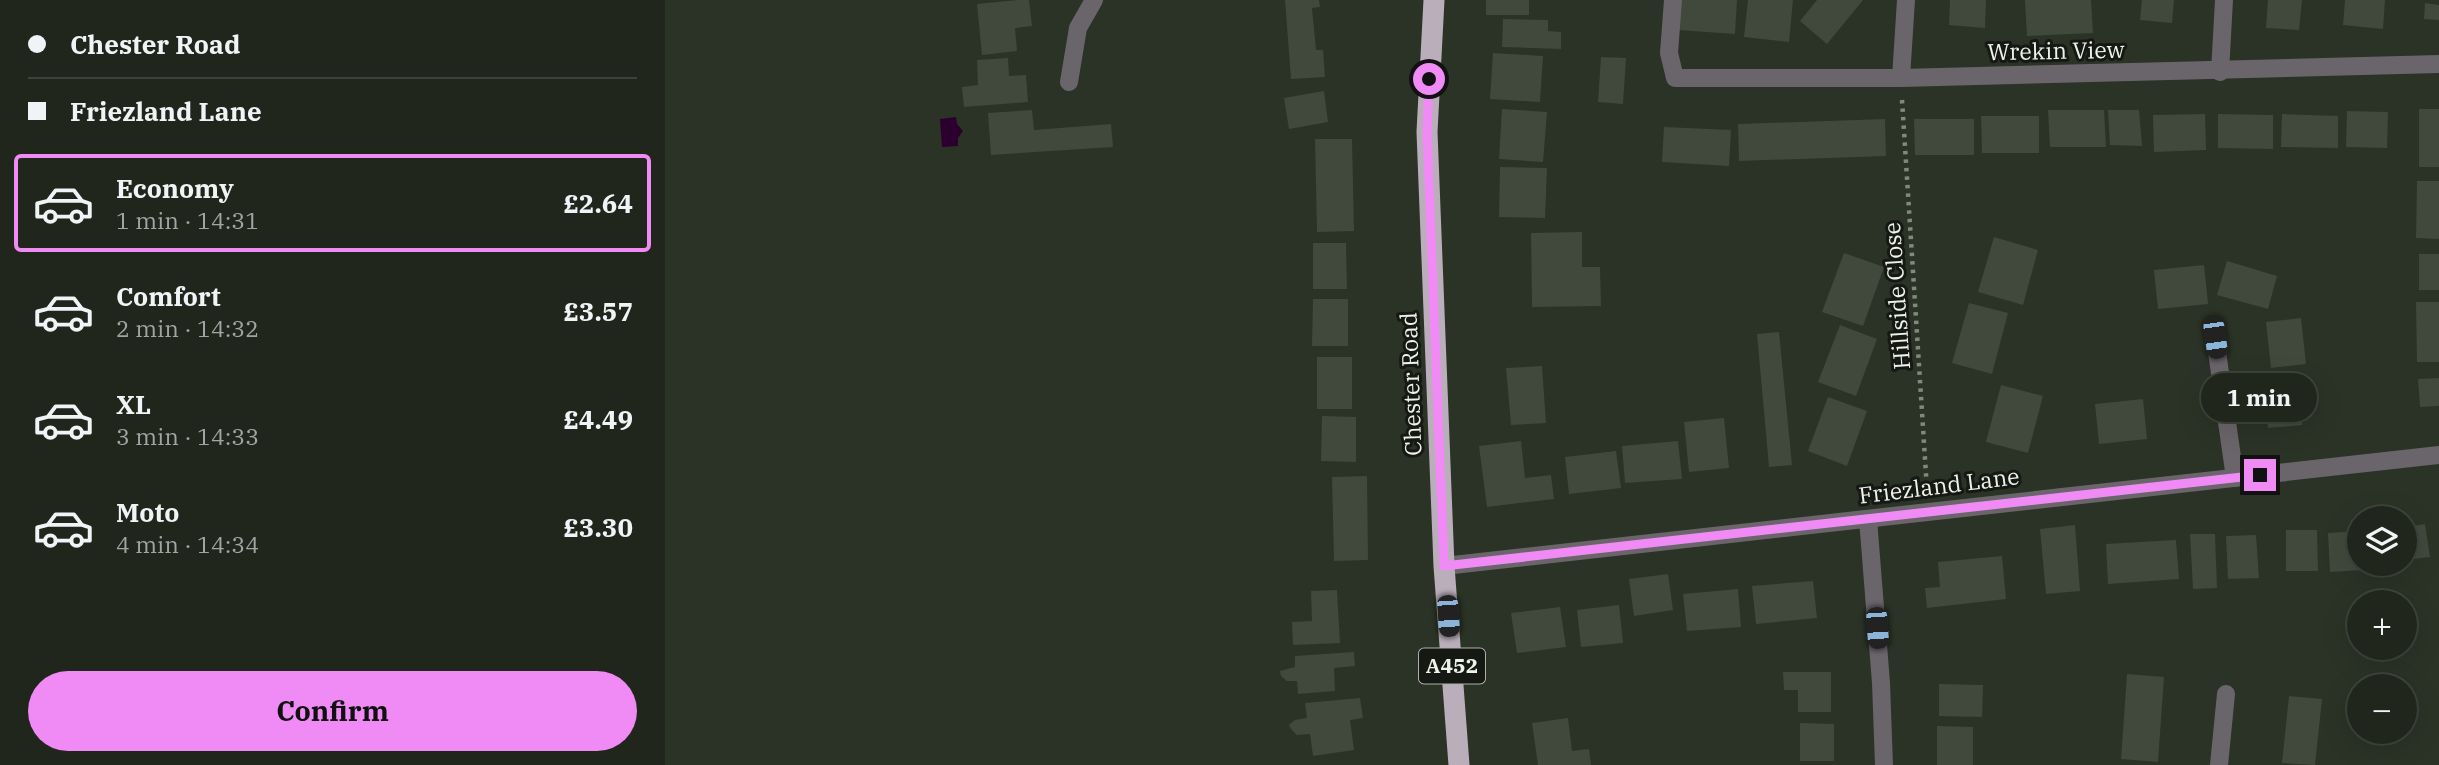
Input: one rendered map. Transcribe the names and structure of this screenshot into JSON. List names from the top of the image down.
{
  "streets": {
    "highway": ["Chester Road", "A452"],
    "street": ["Wrekin View", "Friezland Lane"],
    "path": ["Hillside Close"]
  },
  "crossings": [
    ["Wrekin View", "Hillside Close"],
    ["Hillside Close", "Friezland Lane"],
    ["Chester Road", "Friezland Lane"]
  ],
  "page": {
    "banner": ["Chester Road", "Friezland Lane"],
    "list": [
      {
        "name": "Economy",
        "note": "1 min · 14:31",
        "value": "£2.64"
      },
      {
        "name": "Comfort",
        "note": "2 min · 14:32",
        "value": "£3.57"
      },
      {
        "name": "XL",
        "note": "3 min · 14:33",
        "value": "£4.49"
      },
      {
        "name": "Moto",
        "note": "4 min · 14:34",
        "value": "£3.30"
      }
    ],
    "bubble": "1 min",
    "map_buttons": ["+", "−"],
    "buttons": "Confirm"
  }
}
